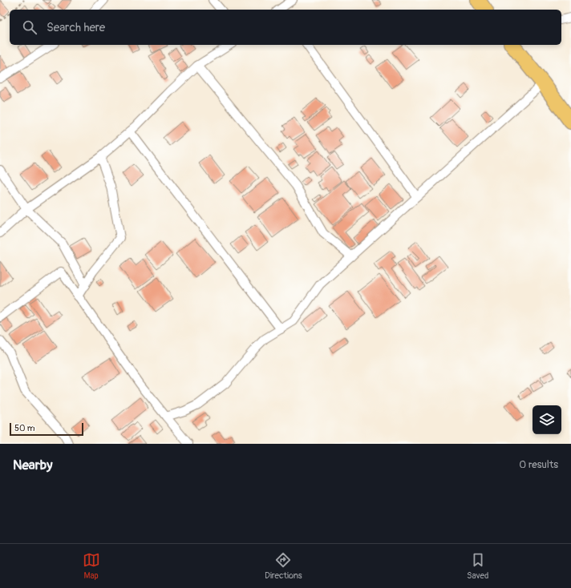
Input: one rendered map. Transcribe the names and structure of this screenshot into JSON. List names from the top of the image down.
{
  "scale_bar": "50 m",
  "page": {
    "search": "Search here",
    "scale": "50 m",
    "heading": ["Nearby", "0 results"],
    "nav": ["Map", "Directions", "Saved"]
  }
}
